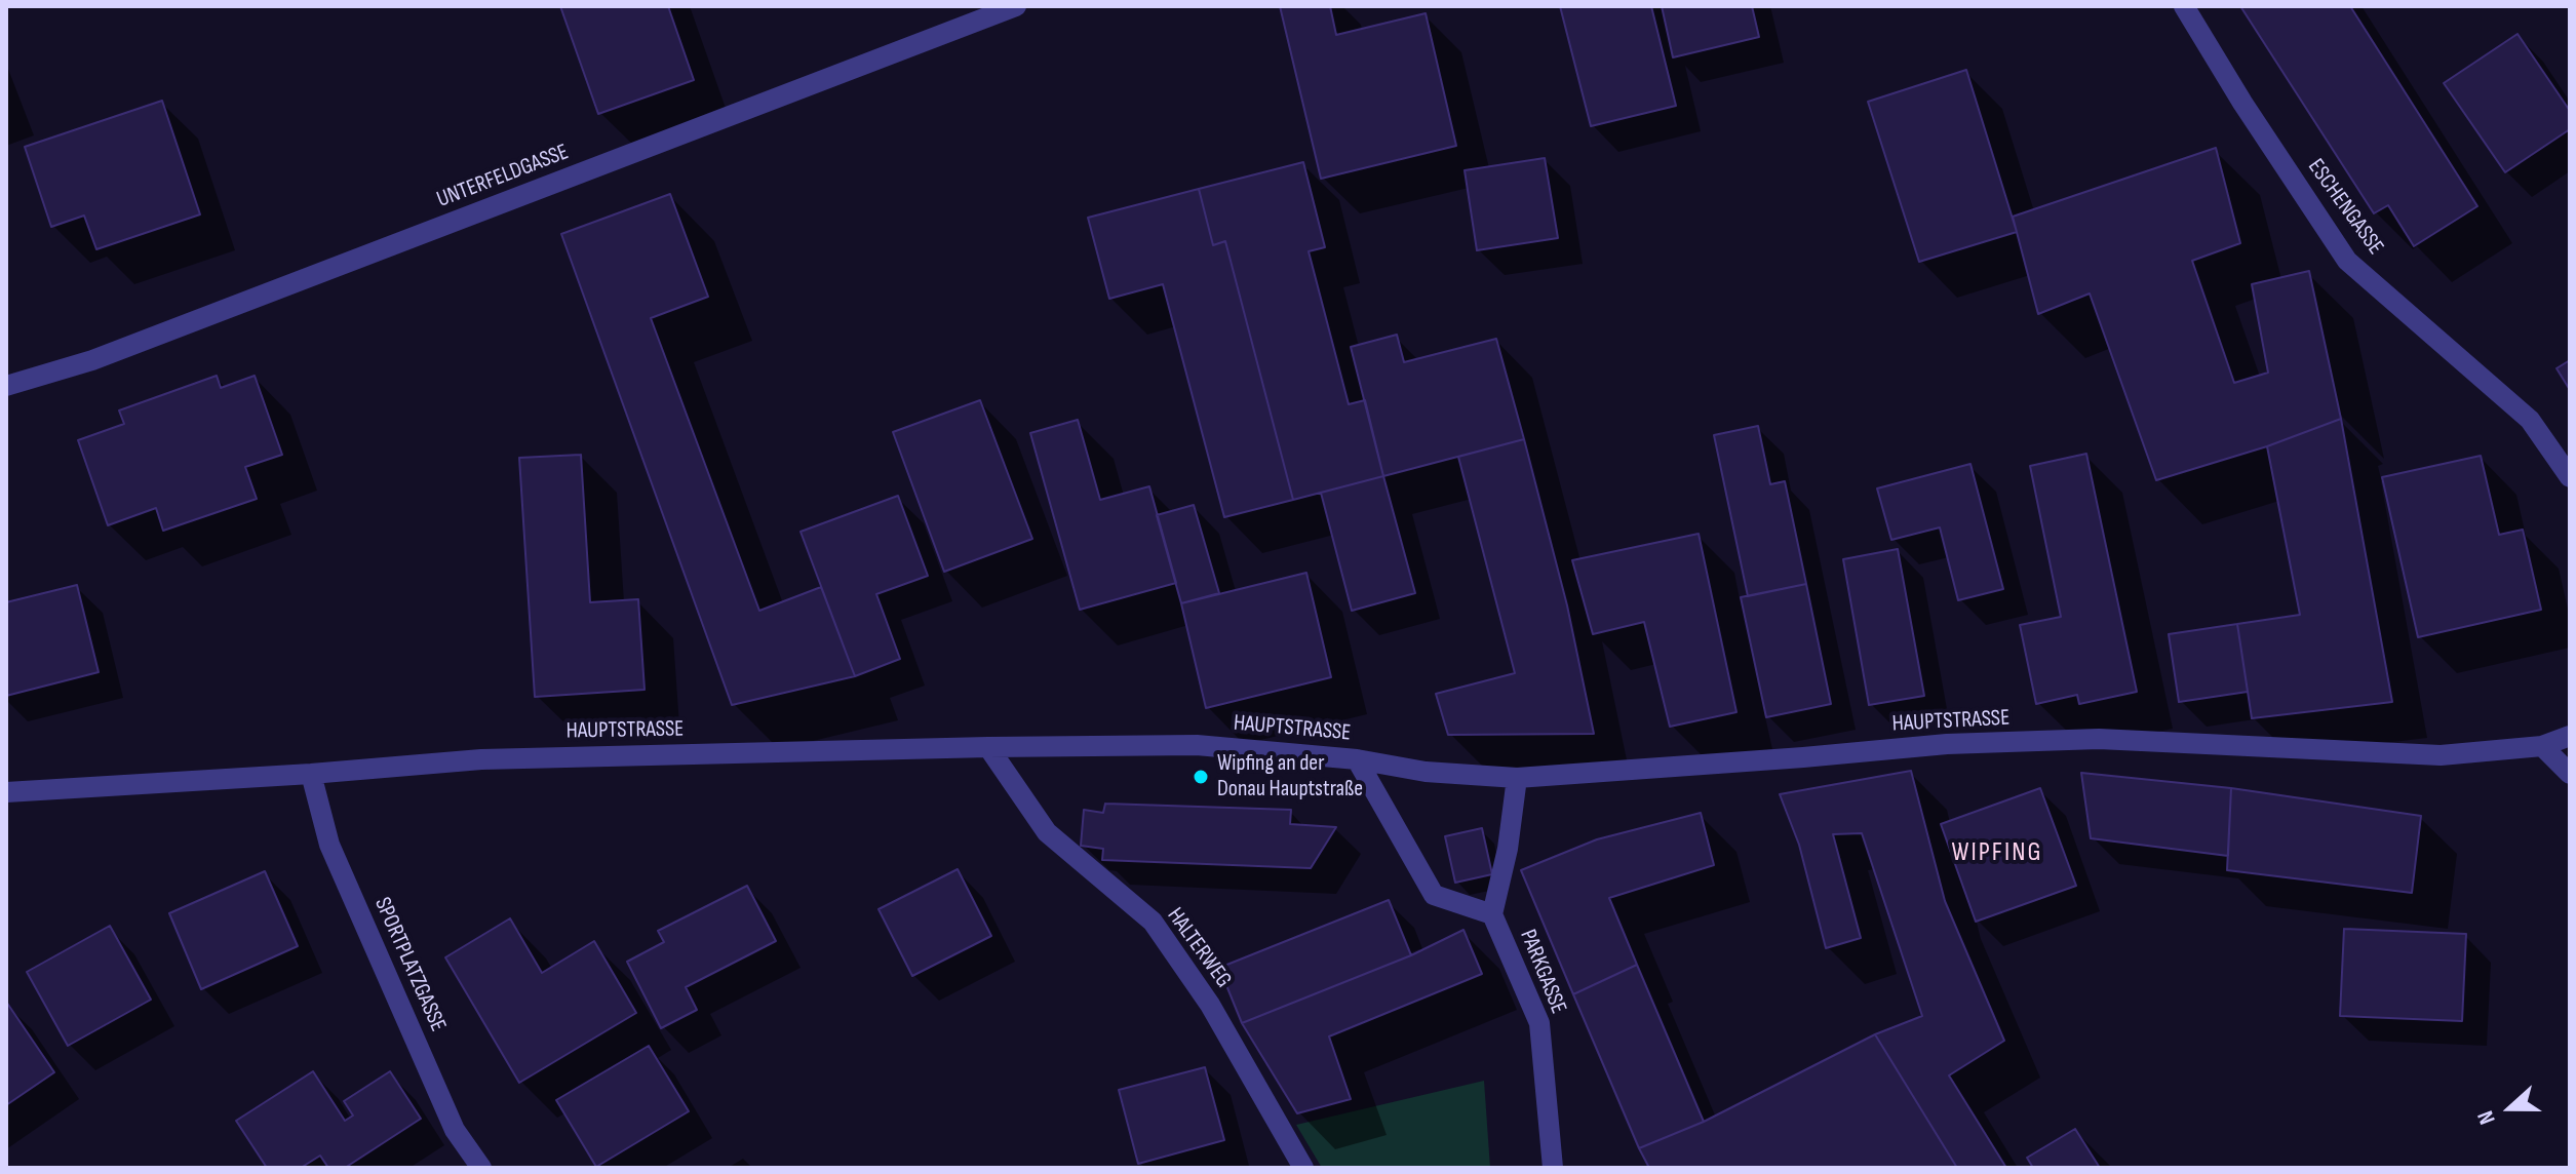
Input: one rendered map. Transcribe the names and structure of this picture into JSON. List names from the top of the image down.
{
  "streets": {
    "street": [
      "UNTERFELDGASSE",
      "ESCHENGASSE",
      "HAUPTSTRASSE",
      "HALTERWEG",
      "SPORTPLATZGASSE",
      "PARKGASSE"
    ]
  },
  "crossings": [
    ["HAUPTSTRASSE", "HALTERWEG"],
    ["HAUPTSTRASSE", "SPORTPLATZGASSE"],
    ["HAUPTSTRASSE", "PARKGASSE"]
  ],
  "districts": ["WIPFING"],
  "places": ["Wipfing an der Donau Hauptstraße"],
  "north": "left"
}
